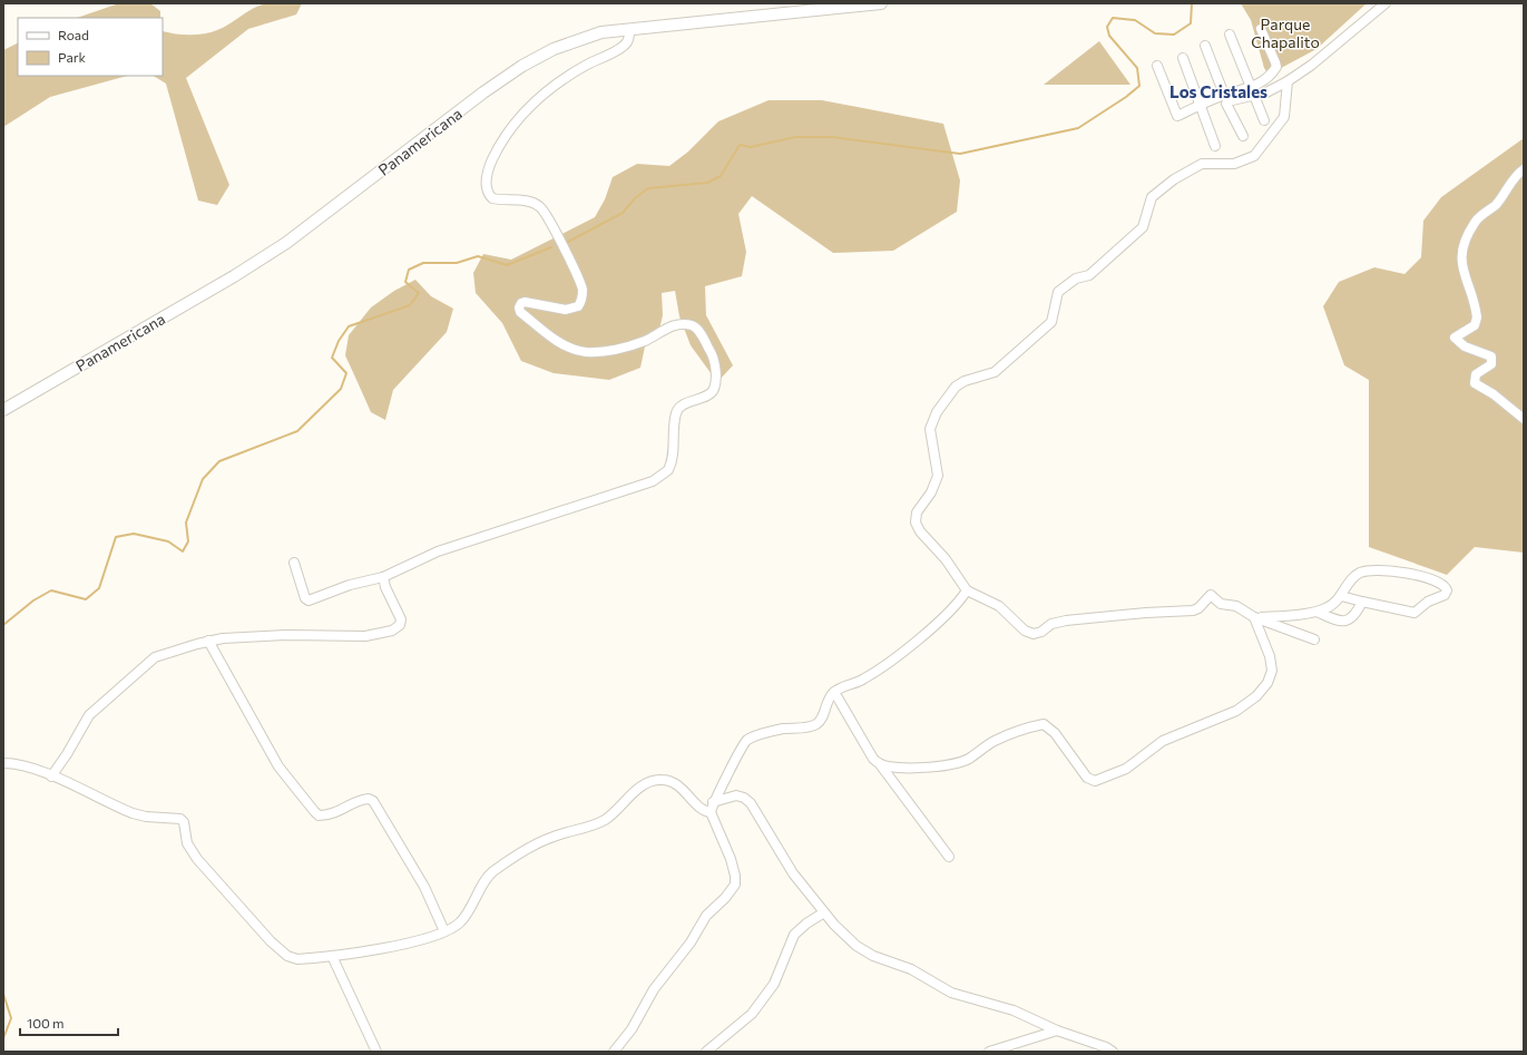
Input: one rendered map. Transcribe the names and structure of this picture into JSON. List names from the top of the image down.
{
  "streets": {
    "main road": ["Panamericana"]
  },
  "districts": ["Los Cristales"],
  "parks": ["Parque Chapalito"],
  "legend": ["Road", "Park"],
  "scale_bar": "100 m"
}
